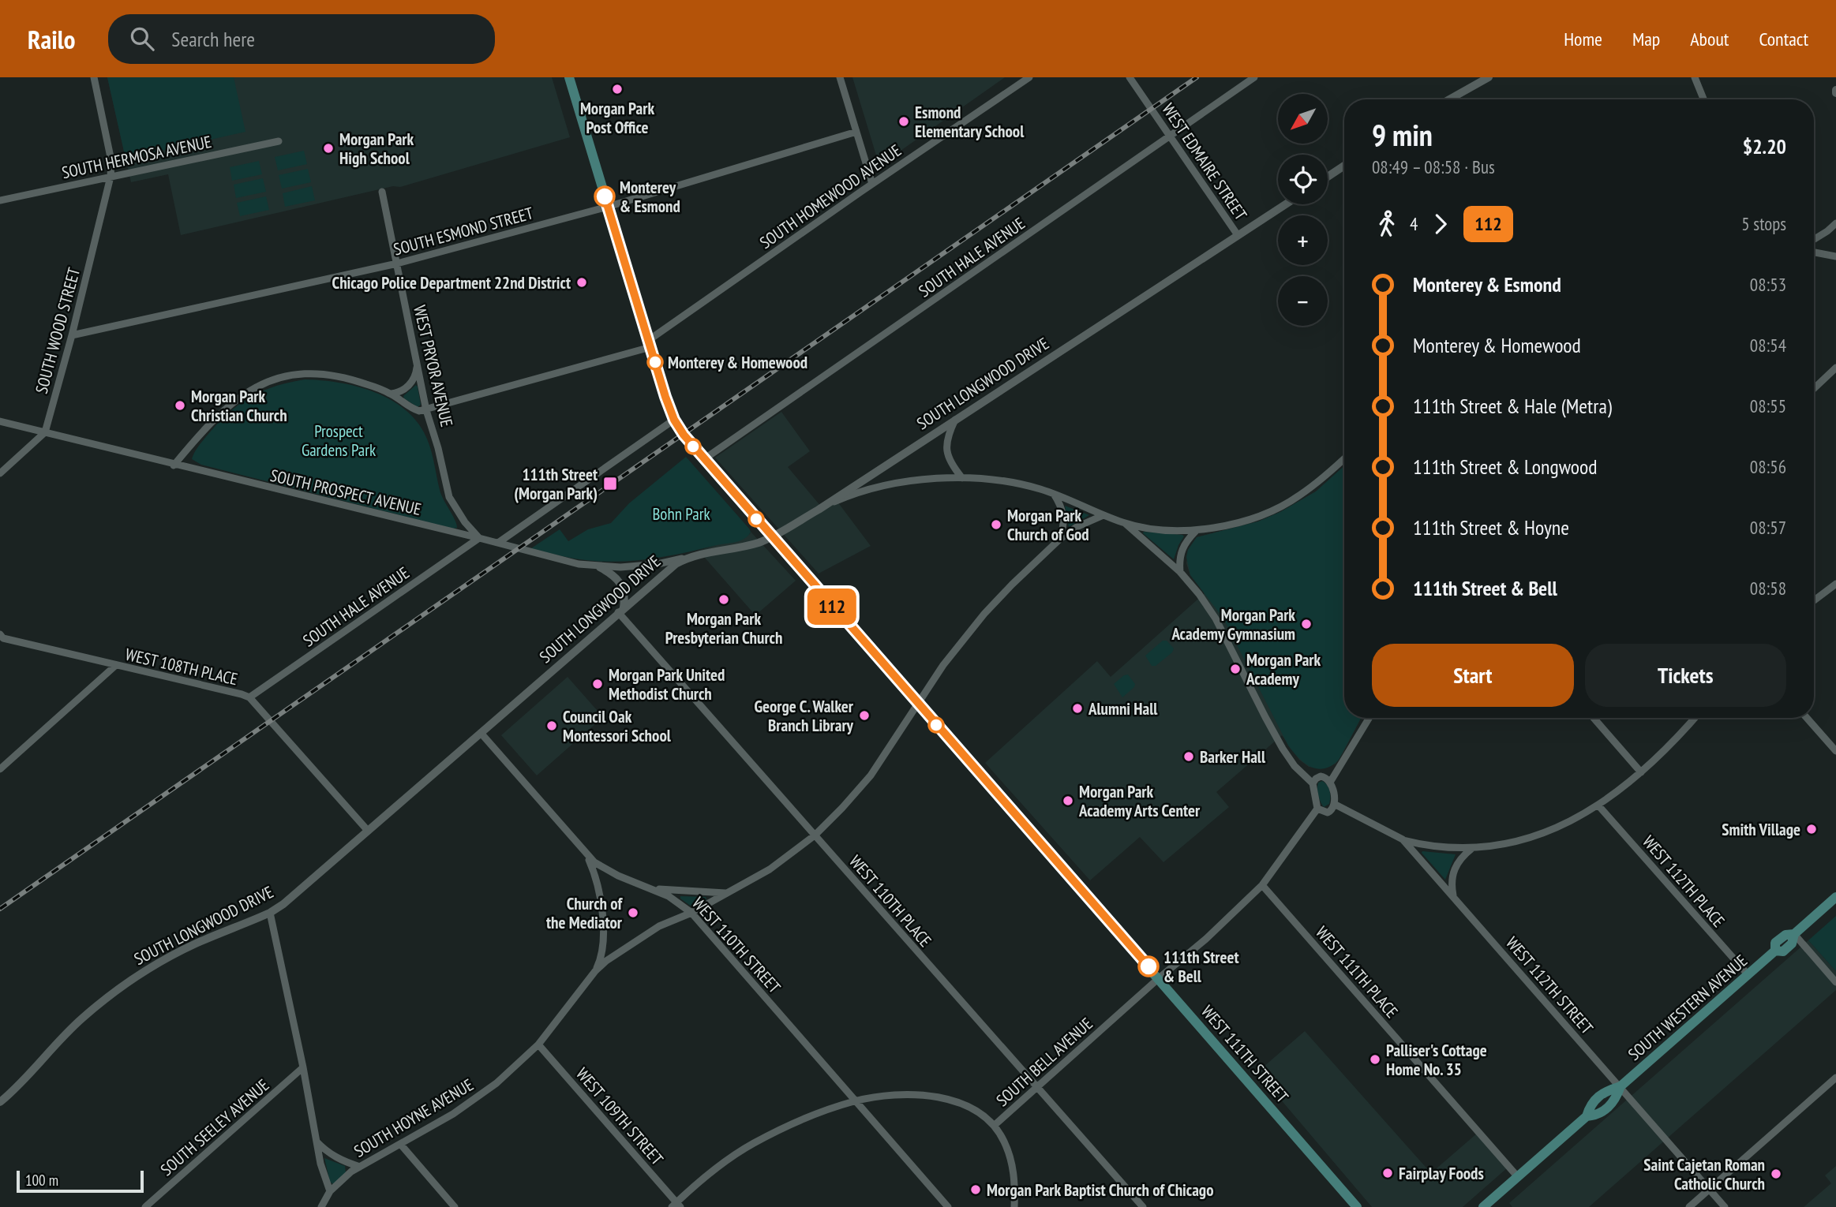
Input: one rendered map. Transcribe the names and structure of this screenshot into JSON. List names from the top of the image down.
{
  "streets": {
    "main road": ["SOUTH WESTERN AVENUE", "WEST 111TH STREET"],
    "street": [
      "SOUTH HERMOSA AVENUE",
      "WEST EDMAIRE STREET",
      "SOUTH HOMEWOOD AVENUE",
      "SOUTH ESMOND STREET",
      "SOUTH HALE AVENUE",
      "SOUTH WOOD STREET",
      "WEST PRYOR AVENUE",
      "SOUTH LONGWOOD DRIVE",
      "SOUTH PROSPECT AVENUE",
      "WEST 108TH PLACE",
      "WEST 112TH PLACE",
      "WEST 110TH PLACE",
      "WEST 110TH STREET",
      "WEST 111TH PLACE",
      "WEST 112TH STREET",
      "SOUTH BELL AVENUE",
      "WEST 109TH STREET",
      "SOUTH HOYNE AVENUE",
      "SOUTH SEELEY AVENUE"
    ]
  },
  "crossings": [
    ["SOUTH HERMOSA AVENUE", "SOUTH WOOD STREET"],
    ["WEST EDMAIRE STREET", "SOUTH HALE AVENUE"],
    ["WEST EDMAIRE STREET", "SOUTH LONGWOOD DRIVE"],
    ["SOUTH HOMEWOOD AVENUE", "WEST PRYOR AVENUE"],
    ["SOUTH HOMEWOOD AVENUE", "WEST 111TH STREET"],
    ["SOUTH ESMOND STREET", "SOUTH WOOD STREET"],
    ["SOUTH ESMOND STREET", "WEST PRYOR AVENUE"],
    ["SOUTH ESMOND STREET", "WEST 111TH STREET"],
    ["SOUTH HALE AVENUE", "WEST PRYOR AVENUE"],
    ["SOUTH HALE AVENUE", "SOUTH PROSPECT AVENUE"],
    ["SOUTH HALE AVENUE", "WEST 108TH PLACE"],
    ["SOUTH HALE AVENUE", "WEST 111TH STREET"],
    ["SOUTH WOOD STREET", "SOUTH PROSPECT AVENUE"],
    ["WEST PRYOR AVENUE", "SOUTH PROSPECT AVENUE"],
    ["SOUTH LONGWOOD DRIVE", "SOUTH PROSPECT AVENUE"],
    ["SOUTH LONGWOOD DRIVE", "WEST 108TH PLACE"],
    ["SOUTH LONGWOOD DRIVE", "WEST 110TH PLACE"],
    ["SOUTH LONGWOOD DRIVE", "WEST 110TH STREET"],
    ["SOUTH LONGWOOD DRIVE", "WEST 111TH STREET"],
    ["WEST 112TH PLACE", "SOUTH WESTERN AVENUE"],
    ["WEST 110TH PLACE", "SOUTH BELL AVENUE"],
    ["WEST 110TH PLACE", "SOUTH HOYNE AVENUE"],
    ["WEST 110TH STREET", "SOUTH BELL AVENUE"],
    ["WEST 110TH STREET", "SOUTH HOYNE AVENUE"],
    ["WEST 111TH PLACE", "SOUTH WESTERN AVENUE"],
    ["WEST 111TH PLACE", "SOUTH BELL AVENUE"],
    ["WEST 112TH STREET", "SOUTH WESTERN AVENUE"],
    ["WEST 111TH STREET", "SOUTH BELL AVENUE"],
    ["WEST 111TH STREET", "SOUTH HOYNE AVENUE"],
    ["SOUTH BELL AVENUE", "WEST 109TH STREET"],
    ["WEST 109TH STREET", "SOUTH HOYNE AVENUE"]
  ],
  "parks": ["Prospect Gardens Park", "Bohn Park"],
  "places": {
    "other": [
      "Morgan Park Post Office",
      "Esmond Elementary School",
      "Morgan Park High School",
      "Monterey & Esmond",
      "Chicago Police Department 22nd District",
      "Monterey & Homewood",
      "Morgan Park Christian Church",
      "Morgan Park Church of God",
      "Morgan Park Presbyterian Church",
      "Morgan Park Academy Gymnasium",
      "Morgan Park Academy",
      "Morgan Park United Methodist Church",
      "Alumni Hall",
      "George C. Walker Branch Library",
      "Council Oak Montessori School",
      "Barker Hall",
      "Morgan Park Academy Arts Center",
      "Smith Village",
      "Church of the Mediator",
      "111th Street & Bell",
      "Palliser's Cottage Home No. 35",
      "Fairplay Foods",
      "Saint Cajetan Roman Catholic Church",
      "Morgan Park Baptist Church of Chicago"
    ],
    "transit": ["111th Street (Morgan Park)"]
  },
  "lines": ["bus line 112"],
  "scale_bar": "100 m",
  "north": "bottom left",
  "page": {
    "header": "Railo",
    "search": "Search here",
    "nav": [
      "Home",
      "Map",
      "About",
      "Contact"
    ],
    "on_map": "112",
    "map_buttons": ["+", "−"],
    "heading": ["9 min", "08:49 – 08:58 · Bus", "$2.20"],
    "legs": ["4", "112", "5 stops"],
    "list": [
      {
        "name": "Monterey & Esmond",
        "value": "08:53"
      },
      {
        "name": "Monterey & Homewood",
        "value": "08:54"
      },
      {
        "name": "111th Street & Hale (Metra)",
        "value": "08:55"
      },
      {
        "name": "111th Street & Longwood",
        "value": "08:56"
      },
      {
        "name": "111th Street & Hoyne",
        "value": "08:57"
      },
      {
        "name": "111th Street & Bell",
        "value": "08:58"
      }
    ],
    "buttons": ["Start", "Tickets"],
    "scale": "100 m"
  }
}
